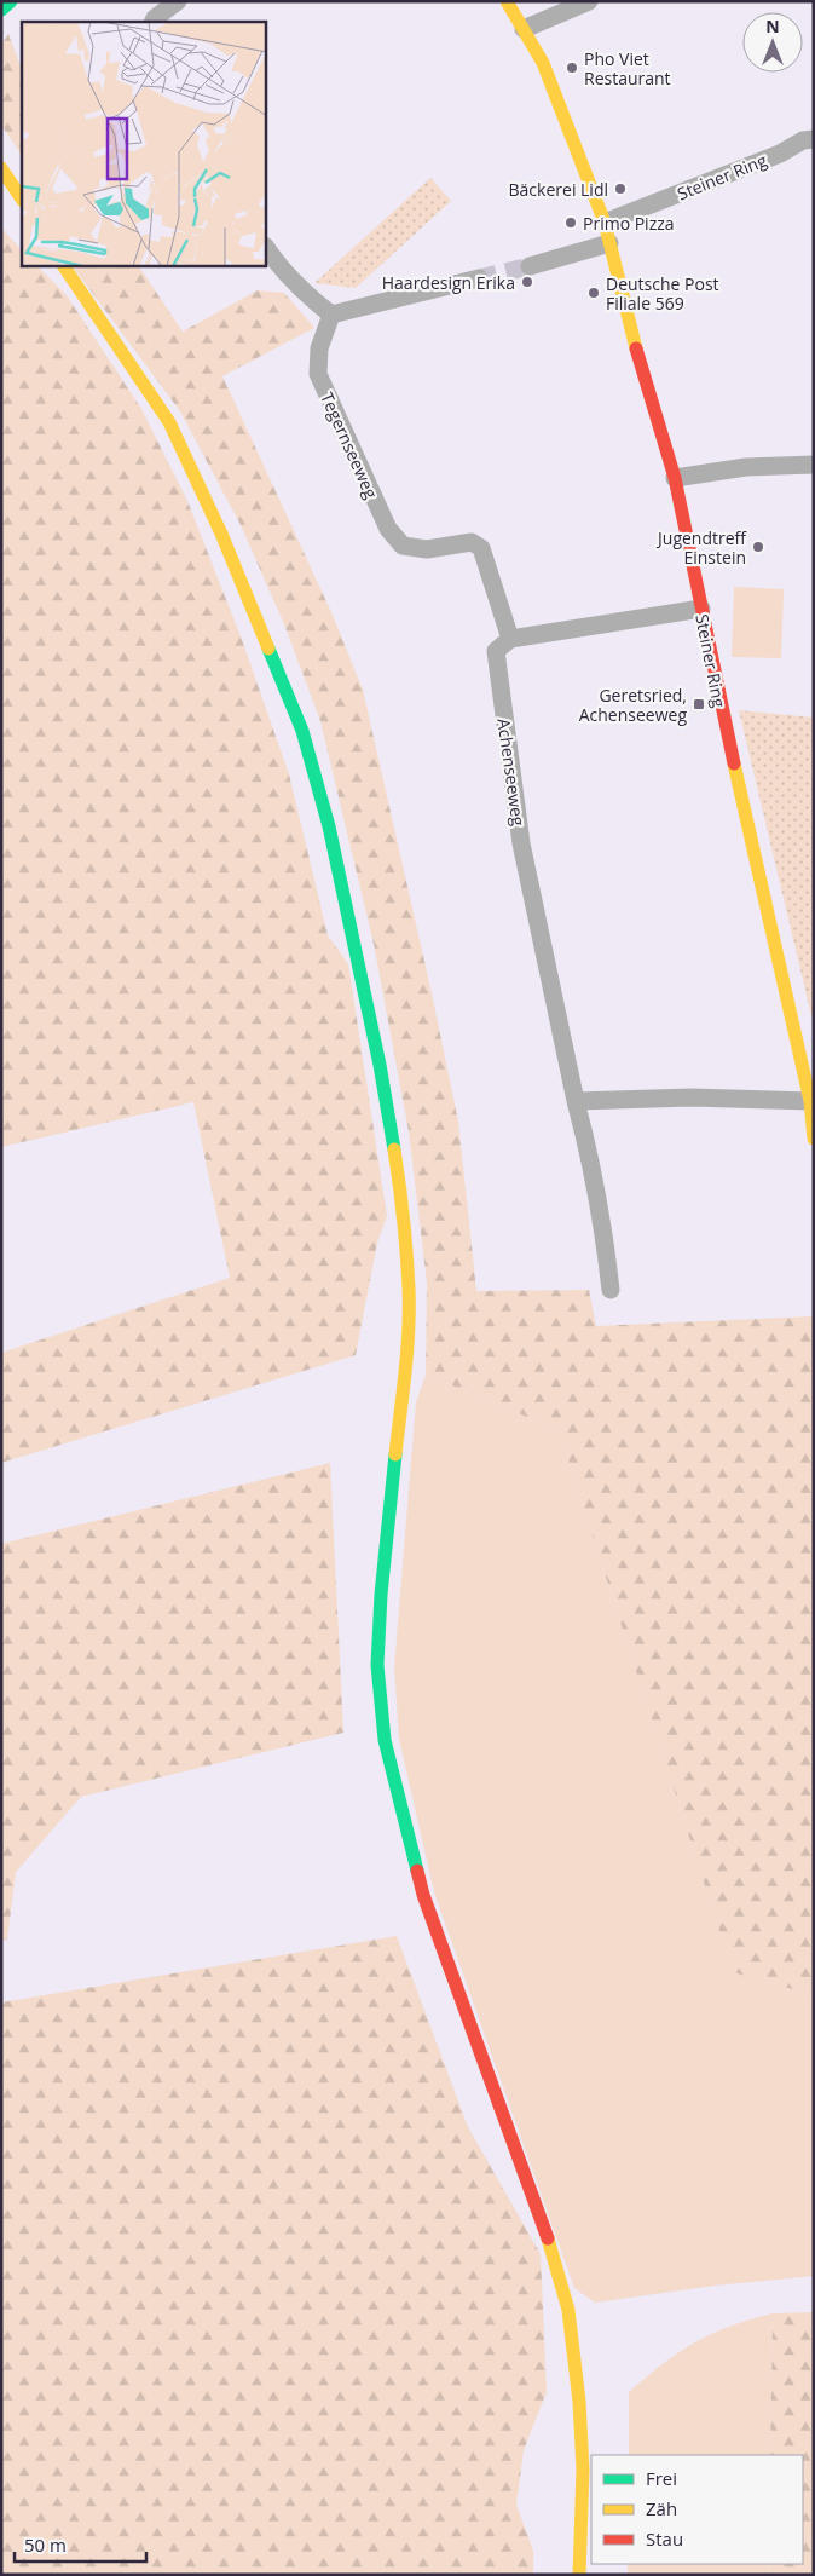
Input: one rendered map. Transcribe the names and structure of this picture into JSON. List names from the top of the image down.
{
  "streets": {
    "main road": ["Steiner Ring"],
    "street": ["Tegernseeweg", "Achenseeweg"]
  },
  "crossings": [
    ["Tegernseeweg", "Achenseeweg"]
  ],
  "places": {
    "other": [
      "Pho Viet Restaurant",
      "Bäckerei Lidl",
      "Primo Pizza",
      "Haardesign Erika",
      "Deutsche Post Filiale 569",
      "Jugendtreff Einstein"
    ],
    "transit": ["Geretsried, Achenseeweg"]
  },
  "legend": ["Frei", "Zäh", "Stau"],
  "scale_bar": "50 m",
  "north": "top"
}
